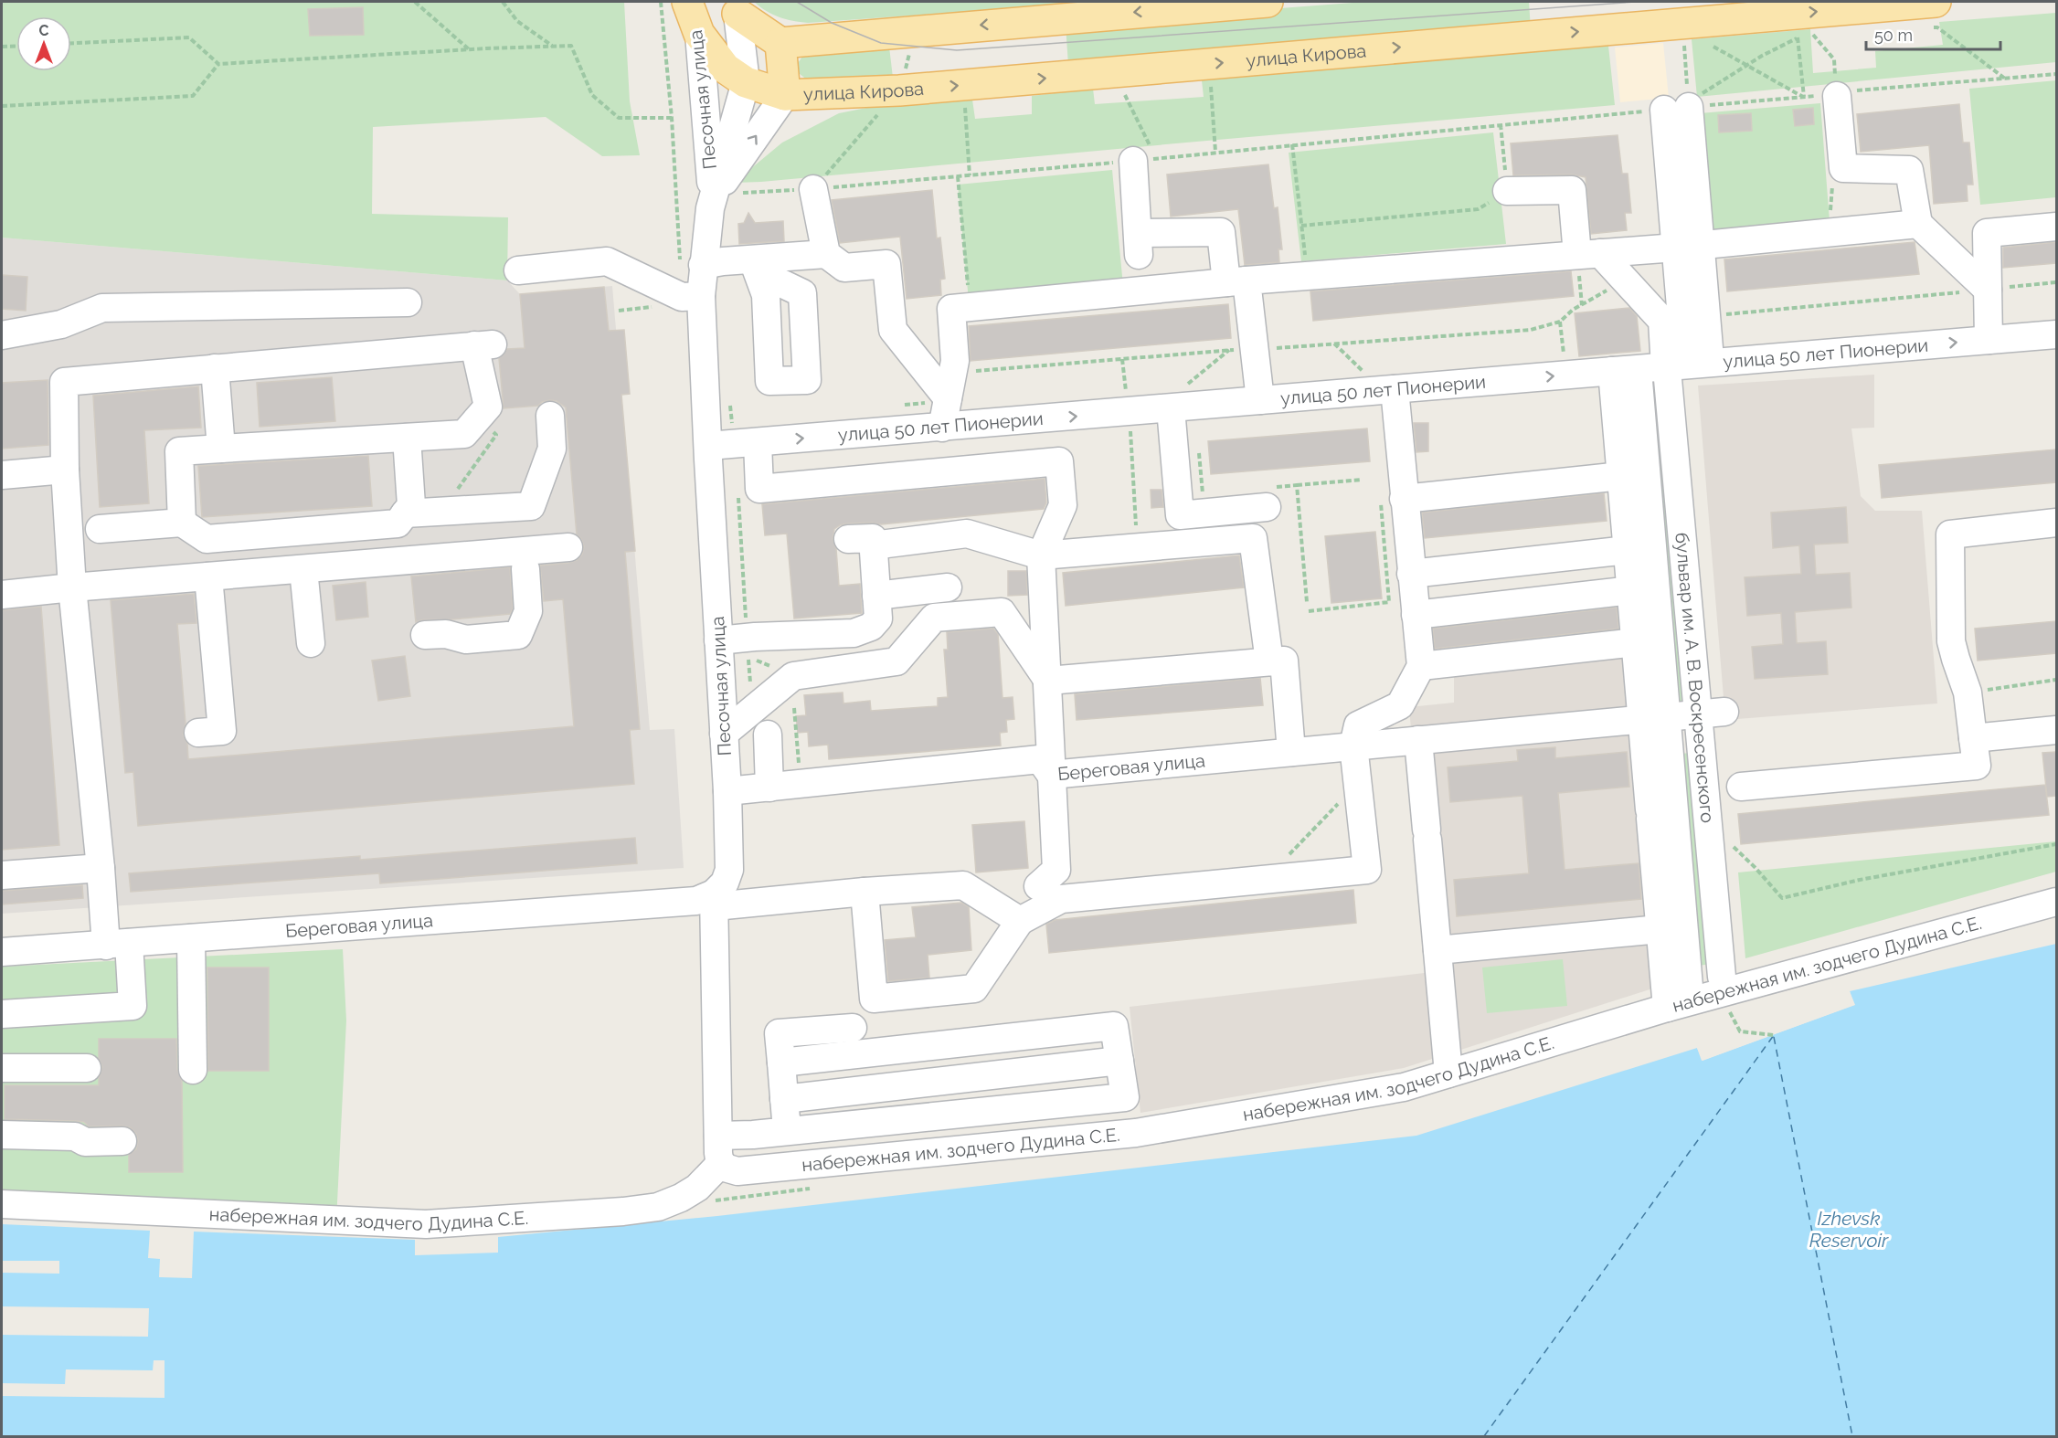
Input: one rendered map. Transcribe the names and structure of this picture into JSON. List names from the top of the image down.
{
  "streets": {
    "main road": ["улица Кирова", "Песочная улица"],
    "street": [
      "улица 50 лет Пионерии",
      "бульвар им. А. В. Воскресенского",
      "Береговая улица",
      "набережная им. зодчего Дудина С.Е."
    ]
  },
  "crossings": [
    ["улица Кирова", "Песочная улица"],
    ["Песочная улица", "улица 50 лет Пионерии"],
    ["Песочная улица", "Береговая улица"],
    ["улица 50 лет Пионерии", "бульвар им. А. В. Воскресенского"],
    ["бульвар им. А. В. Воскресенского", "Береговая улица"]
  ],
  "water": ["Izhevsk Reservoir"],
  "scale_bar": "50 m",
  "north": "top"
}
